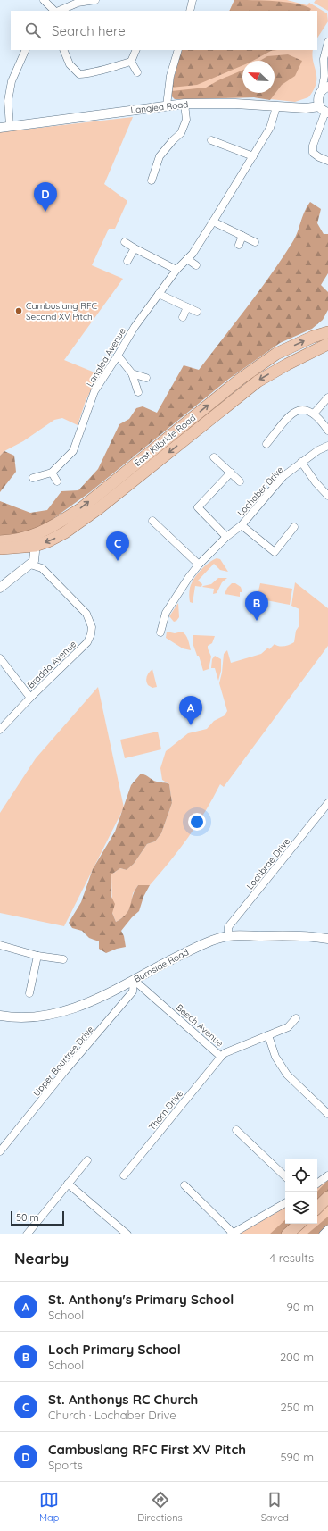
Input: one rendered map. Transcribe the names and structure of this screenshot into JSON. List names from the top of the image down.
{
  "streets": {
    "main road": ["East Kilbride Road"],
    "street": [
      "Langlea Road",
      "Langlea Avenue",
      "Lochaber Drive",
      "Bradda Avenue",
      "Lochbrae Drive",
      "Burnside Road",
      "Beech Avenue",
      "Upper Bourtree Drive",
      "Thorn Drive"
    ]
  },
  "crossings": [
    ["Langlea Road", "Langlea Avenue"],
    ["Lochbrae Drive", "Burnside Road"],
    ["Burnside Road", "Beech Avenue"],
    ["Burnside Road", "Upper Bourtree Drive"],
    ["Beech Avenue", "Upper Bourtree Drive"],
    ["Beech Avenue", "Thorn Drive"]
  ],
  "places": ["Cambuslang RFC Second XV Pitch"],
  "scale_bar": "50 m",
  "north": "top left",
  "page": {
    "search": "Search here",
    "pins": [
      "D",
      "C",
      "B",
      "A"
    ],
    "scale": "50 m",
    "heading": ["Nearby", "4 results"],
    "list": [
      {
        "mark": "A",
        "name": "St. Anthony's Primary School",
        "note": "School",
        "value": "90 m"
      },
      {
        "mark": "B",
        "name": "Loch Primary School",
        "note": "School",
        "value": "200 m"
      },
      {
        "mark": "C",
        "name": "St. Anthonys RC Church",
        "note": "Church · Lochaber Drive",
        "value": "250 m"
      },
      {
        "mark": "D",
        "name": "Cambuslang RFC First XV Pitch",
        "note": "Sports",
        "value": "590 m"
      }
    ],
    "nav": ["Map", "Directions", "Saved"]
  }
}
